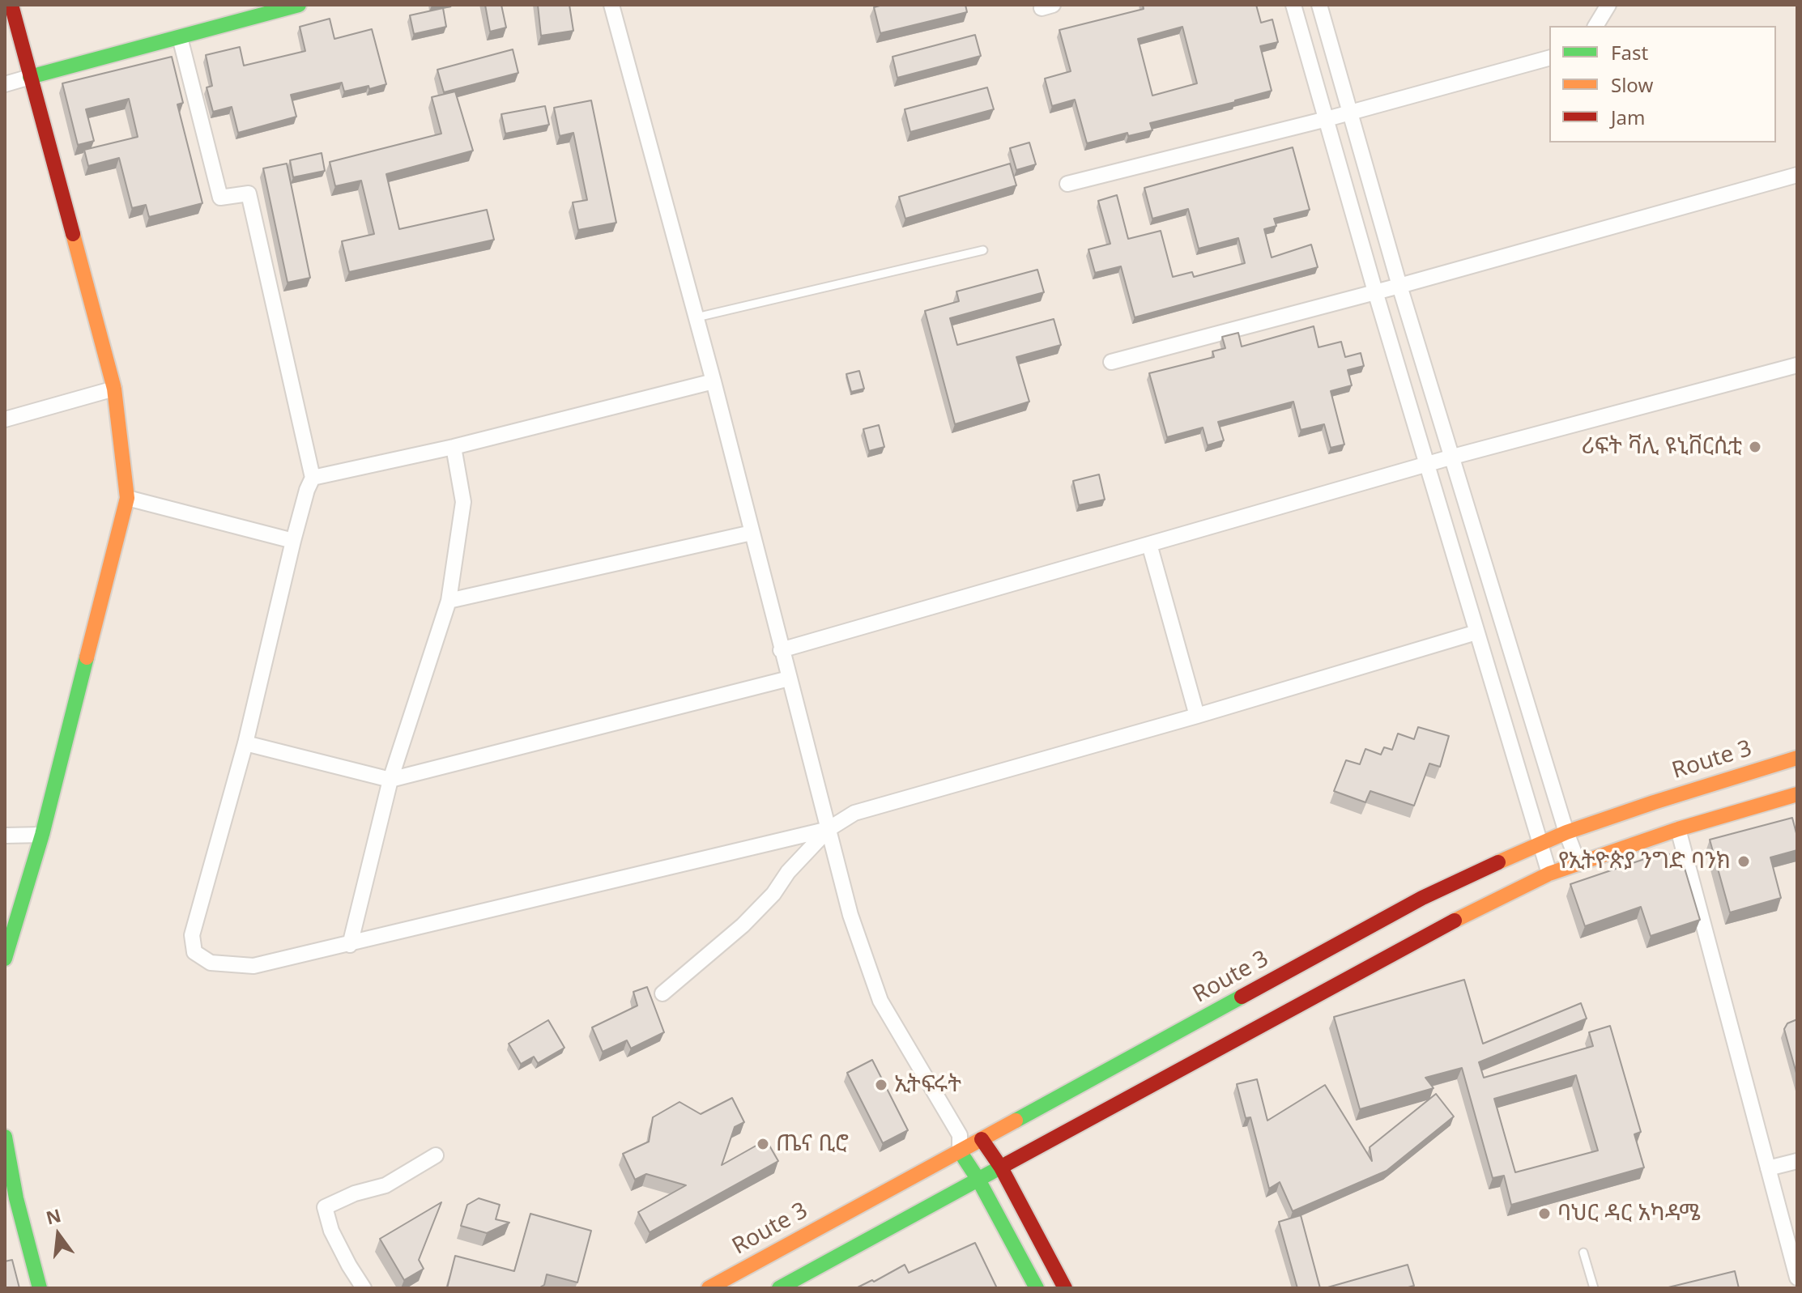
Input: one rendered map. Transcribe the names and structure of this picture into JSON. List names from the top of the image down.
{
  "streets": {
    "main road": ["Route 3"]
  },
  "places": [
    "ሪፍት ቫሊ ዩኒቨርሲቲ",
    "የኢትዮጵያ ንግድ ባንክ",
    "ኢትፍሩት",
    "ጤና ቢሮ",
    "ባህር ዳር አካዳሜ"
  ],
  "legend": ["Fast", "Slow", "Jam"],
  "north": "top"
}
